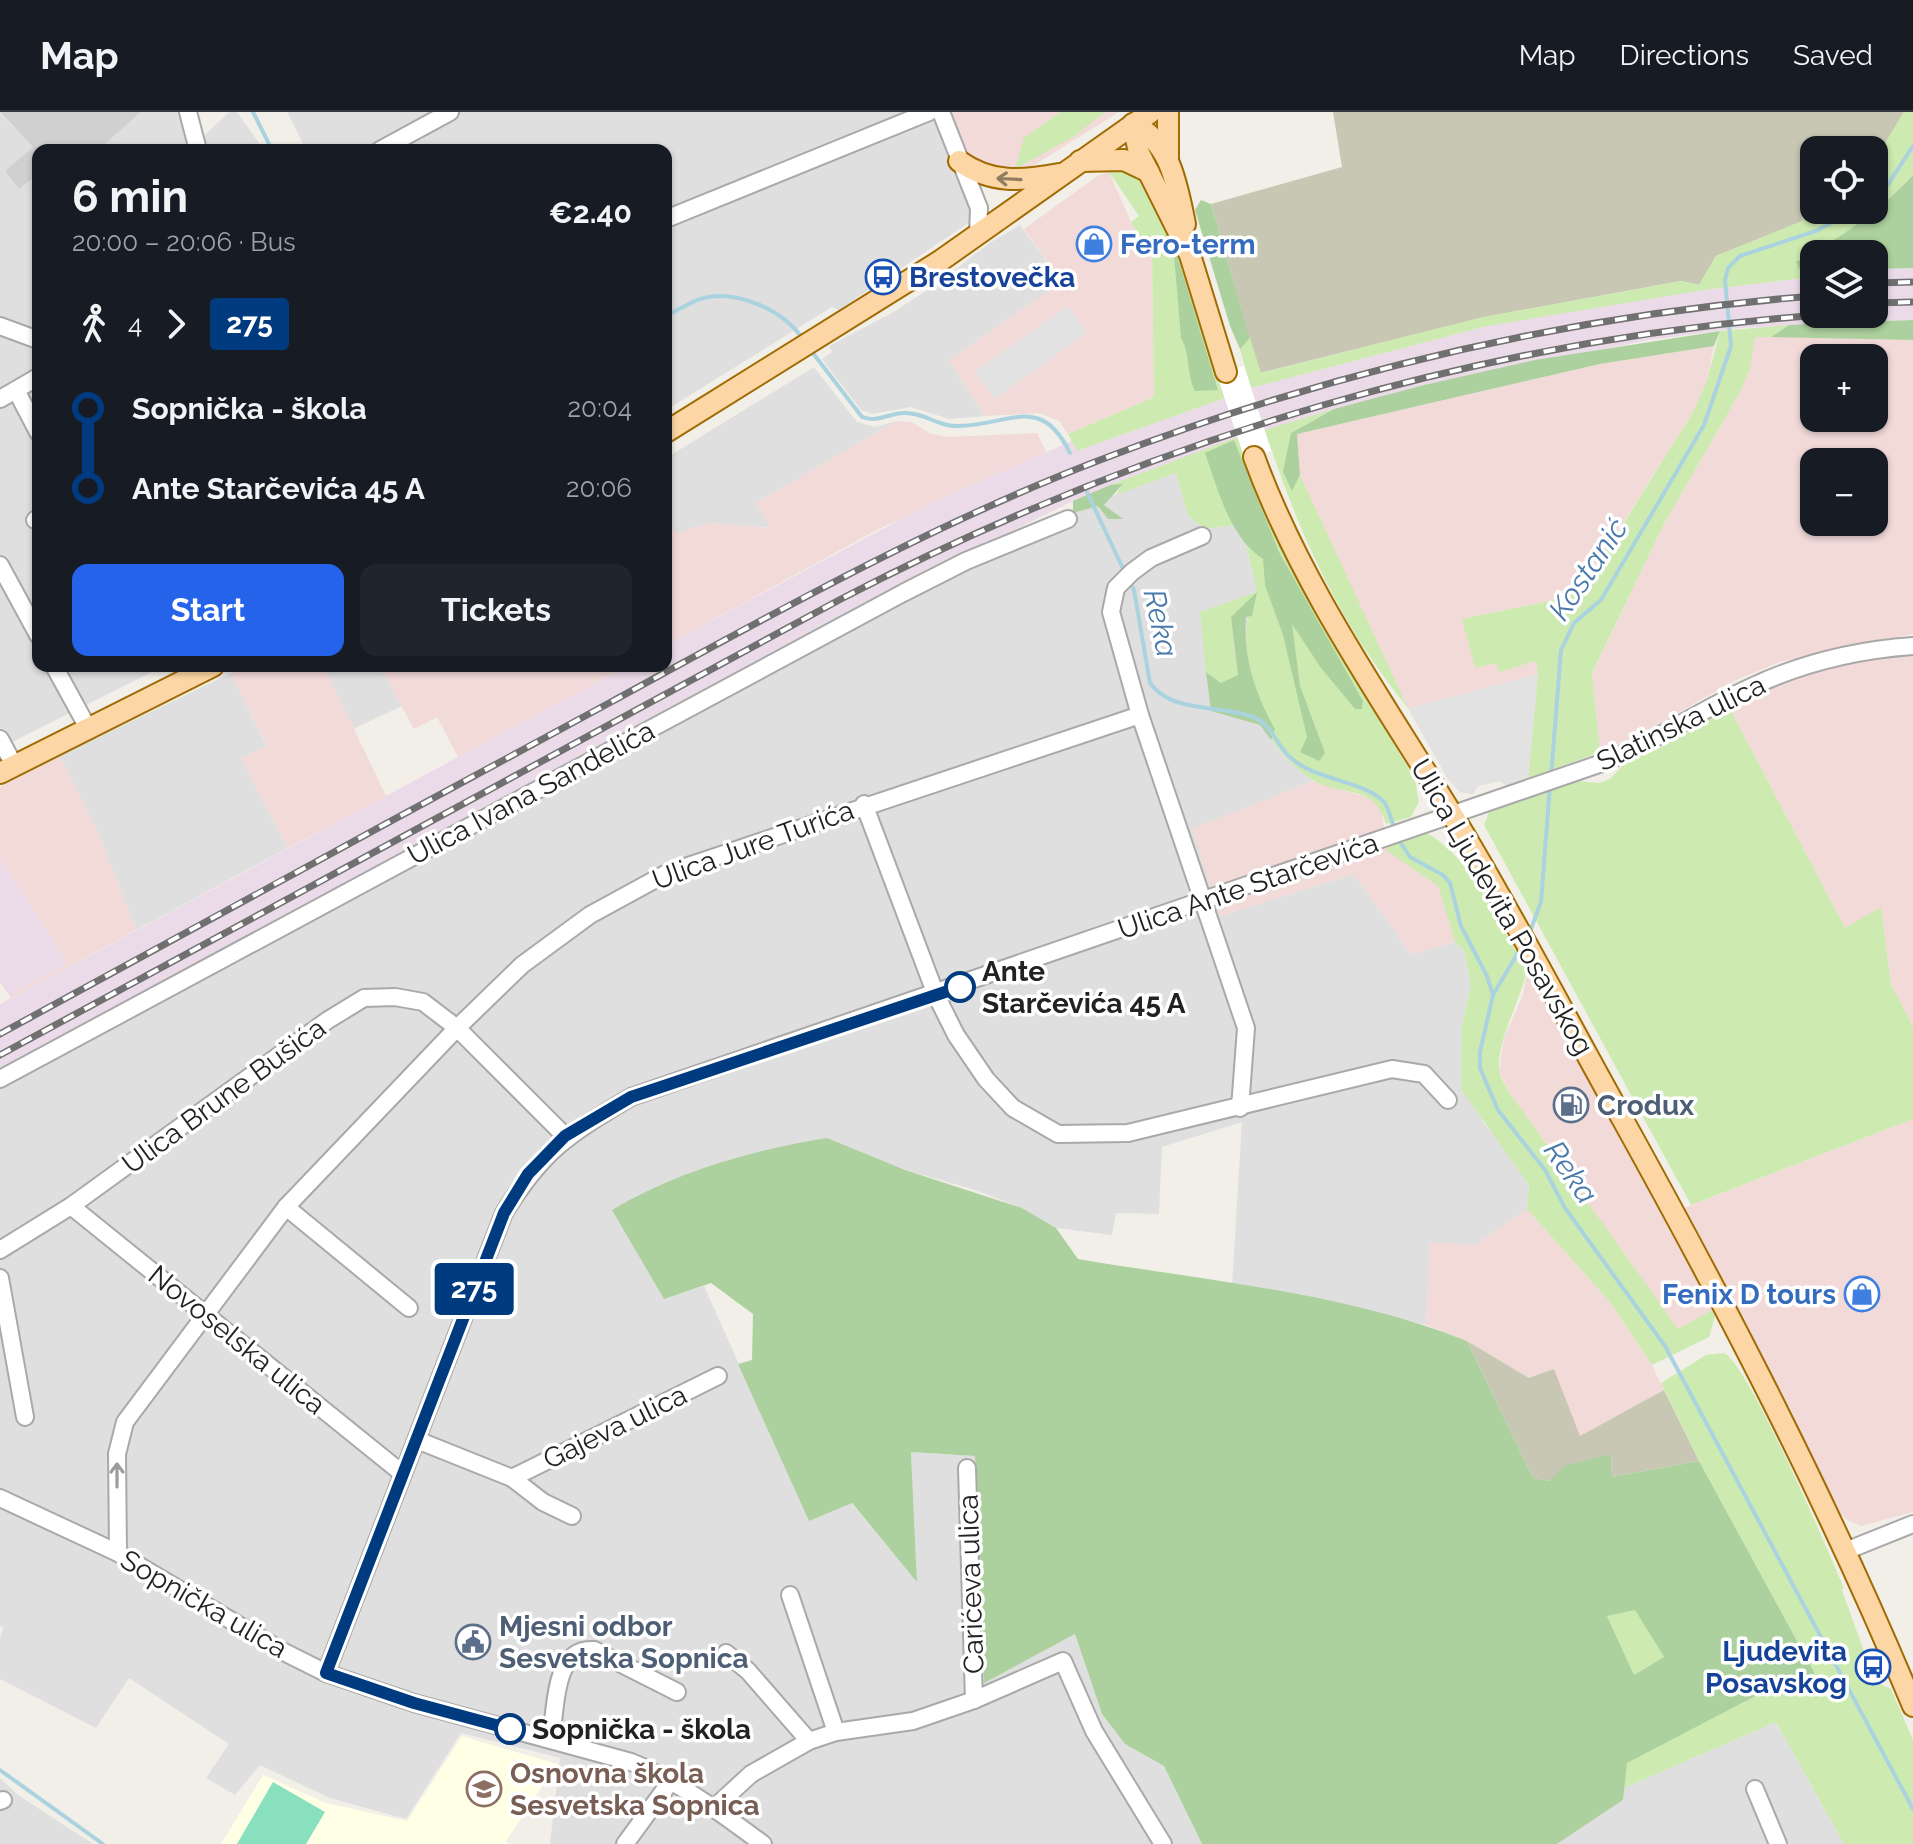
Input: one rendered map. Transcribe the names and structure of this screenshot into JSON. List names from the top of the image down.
{
  "streets": {
    "main road": ["Ulica Ljudevita Posavskog"],
    "street": [
      "Slatinska ulica",
      "Ulica Ivana Sandelića",
      "Ulica Jure Turića",
      "Ulica Ante Starčevića",
      "Ulica Brune Bušića",
      "Novoselska ulica",
      "Gajeva ulica",
      "Carićeva ulica",
      "Sopnička ulica"
    ]
  },
  "crossings": [
    ["Slatinska ulica", "Ulica Ante Starčevića"],
    ["Slatinska ulica", "Ulica Ljudevita Posavskog"],
    ["Ulica Jure Turića", "Ulica Brune Bušića"],
    ["Ulica Jure Turića", "Novoselska ulica"],
    ["Ulica Jure Turića", "Sopnička ulica"],
    ["Ulica Ante Starčevića", "Ulica Ljudevita Posavskog"],
    ["Ulica Ante Starčevića", "Ulica Brune Bušića"],
    ["Ulica Ante Starčevića", "Novoselska ulica"],
    ["Ulica Ante Starčevića", "Gajeva ulica"],
    ["Ulica Ante Starčevića", "Sopnička ulica"],
    ["Ulica Brune Bušića", "Novoselska ulica"],
    ["Carićeva ulica", "Sopnička ulica"]
  ],
  "water": ["Kostanić", "Reka"],
  "places": {
    "shop": ["Fero-term", "Fenix D tours"],
    "bus stop": ["Brestovečka", "Ljudevita Posavskog"],
    "other": ["Ante Starčevića 45 A", "Sopnička - škola"],
    "fuel station": ["Crodux"],
    "public building": ["Mjesni odbor Sesvetska Sopnica"],
    "school or university": ["Osnovna škola Sesvetska Sopnica"]
  },
  "lines": ["bus line 275"],
  "page": {
    "header": "Map",
    "nav": ["Map", "Directions", "Saved"],
    "on_map": "275",
    "map_buttons": ["+", "−"],
    "heading": ["6 min", "20:00 – 20:06 · Bus", "€2.40"],
    "legs": ["4", "275"],
    "list": [
      {
        "name": "Sopnička - škola",
        "value": "20:04"
      },
      {
        "name": "Ante Starčevića 45 A",
        "value": "20:06"
      }
    ],
    "buttons": ["Start", "Tickets"]
  }
}
